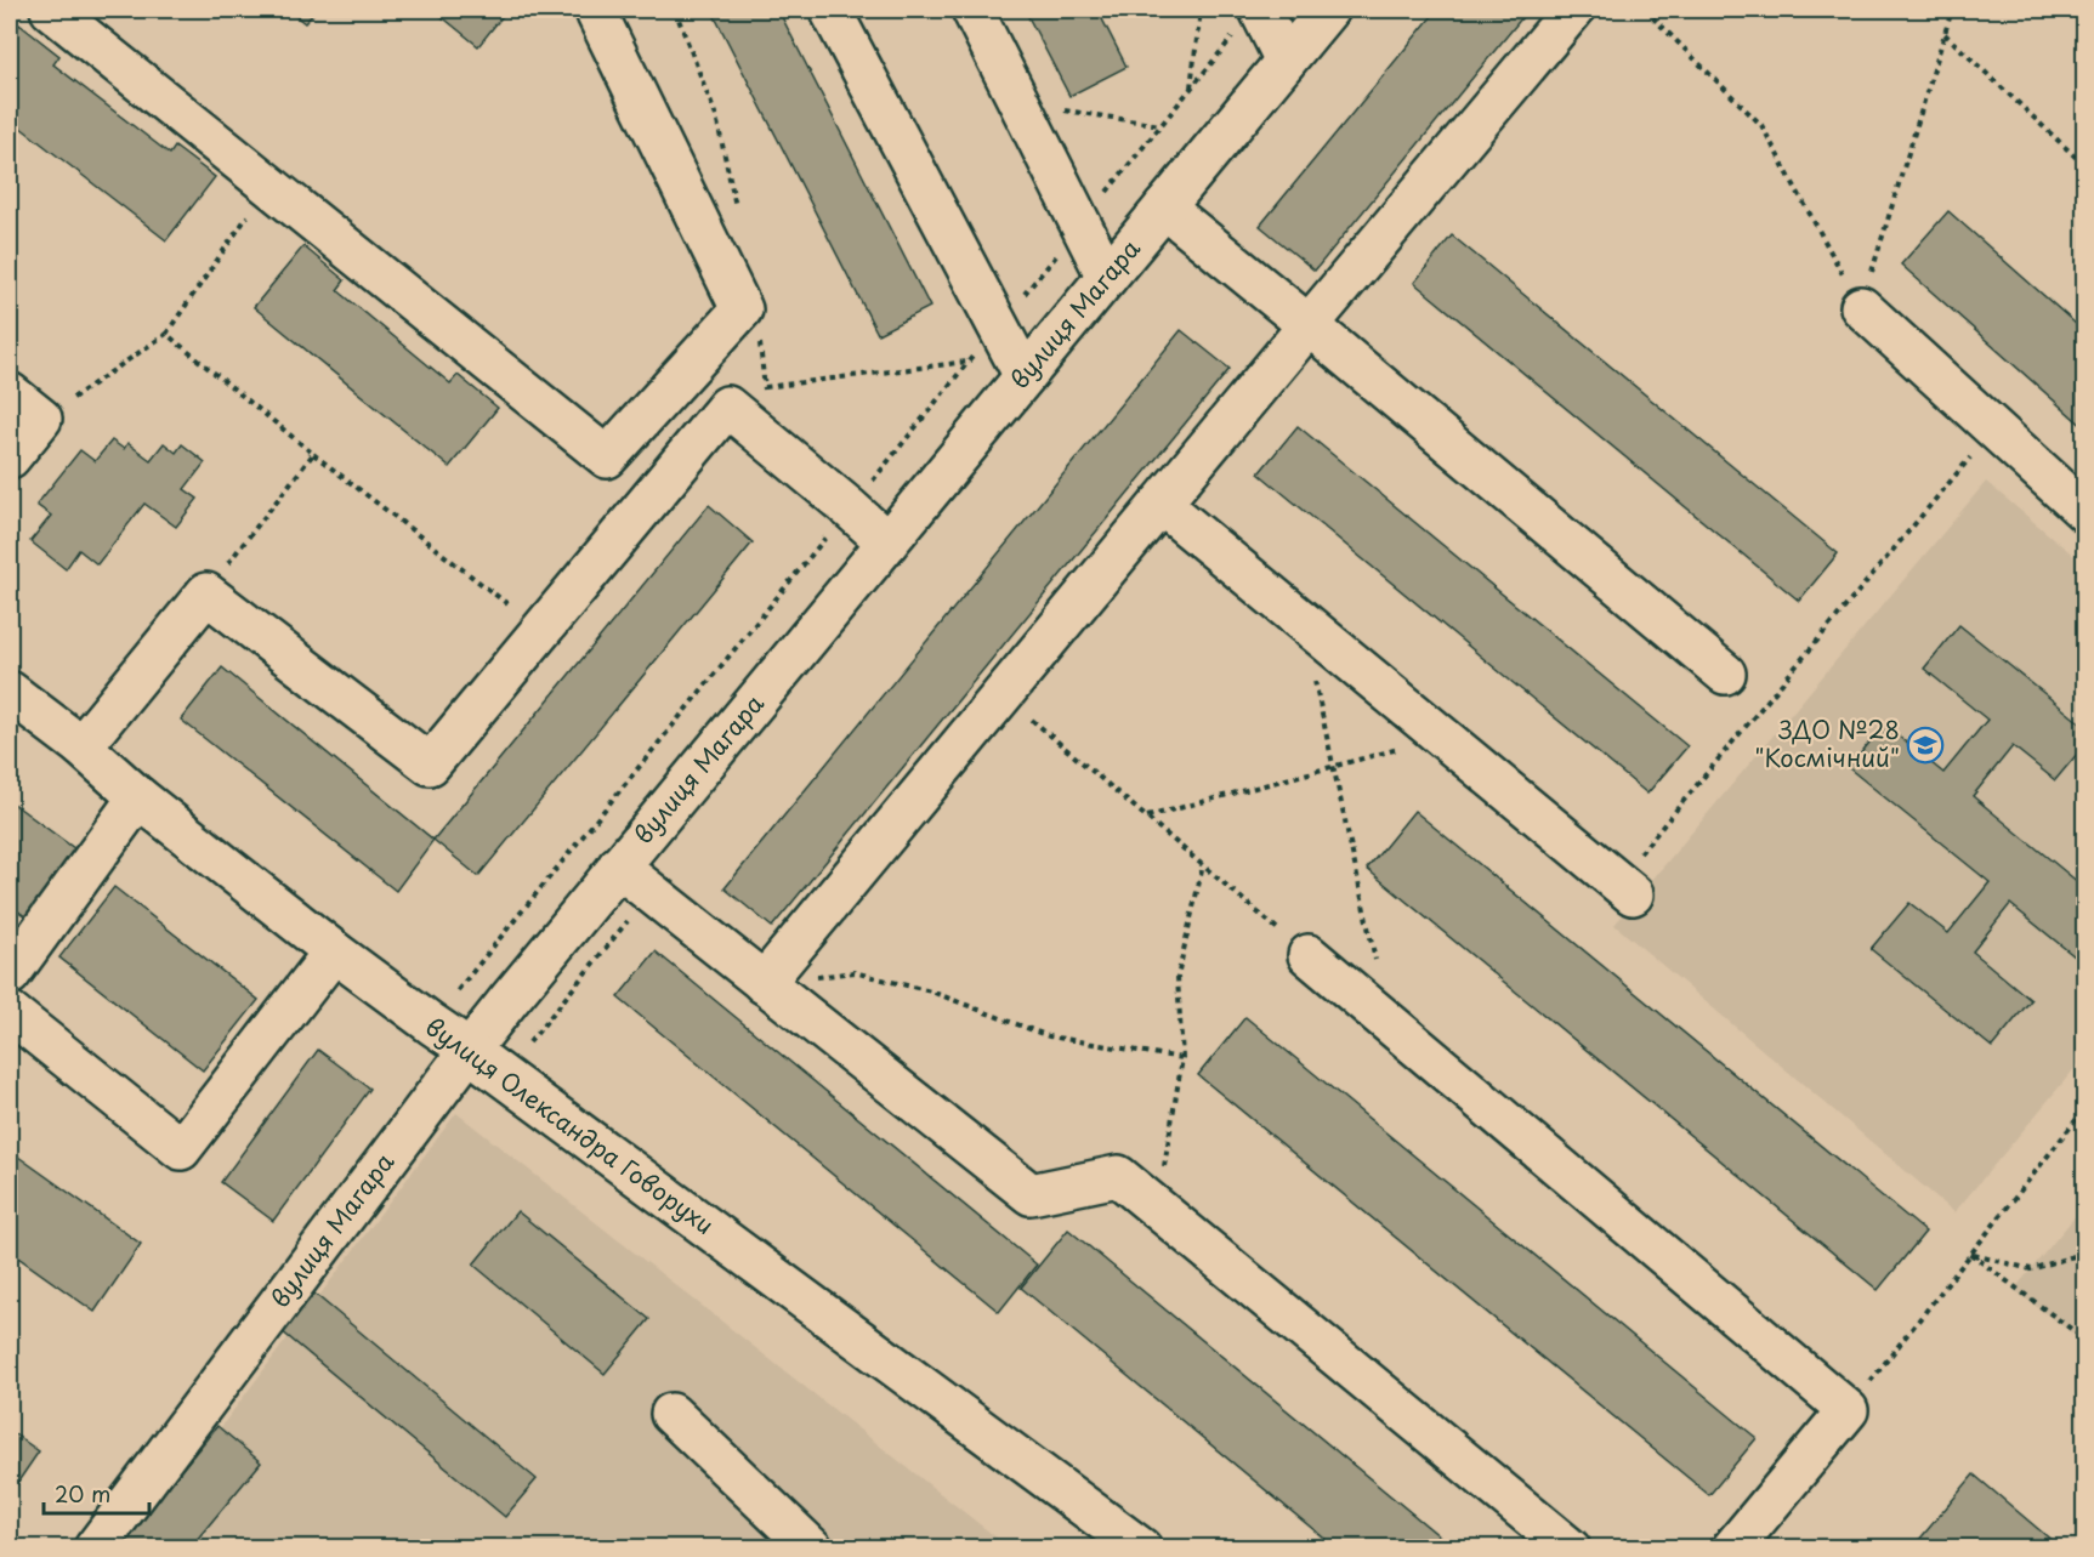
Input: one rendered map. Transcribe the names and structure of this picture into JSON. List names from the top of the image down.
{
  "streets": {
    "street": ["вулиця Магара", "вулиця Олександра Говорухи"]
  },
  "crossings": [
    ["вулиця Магара", "вулиця Олександра Говорухи"]
  ],
  "places": {
    "school or university": ["ЗДО №28 \"Космічний\""]
  },
  "scale_bar": "20 m"
}
